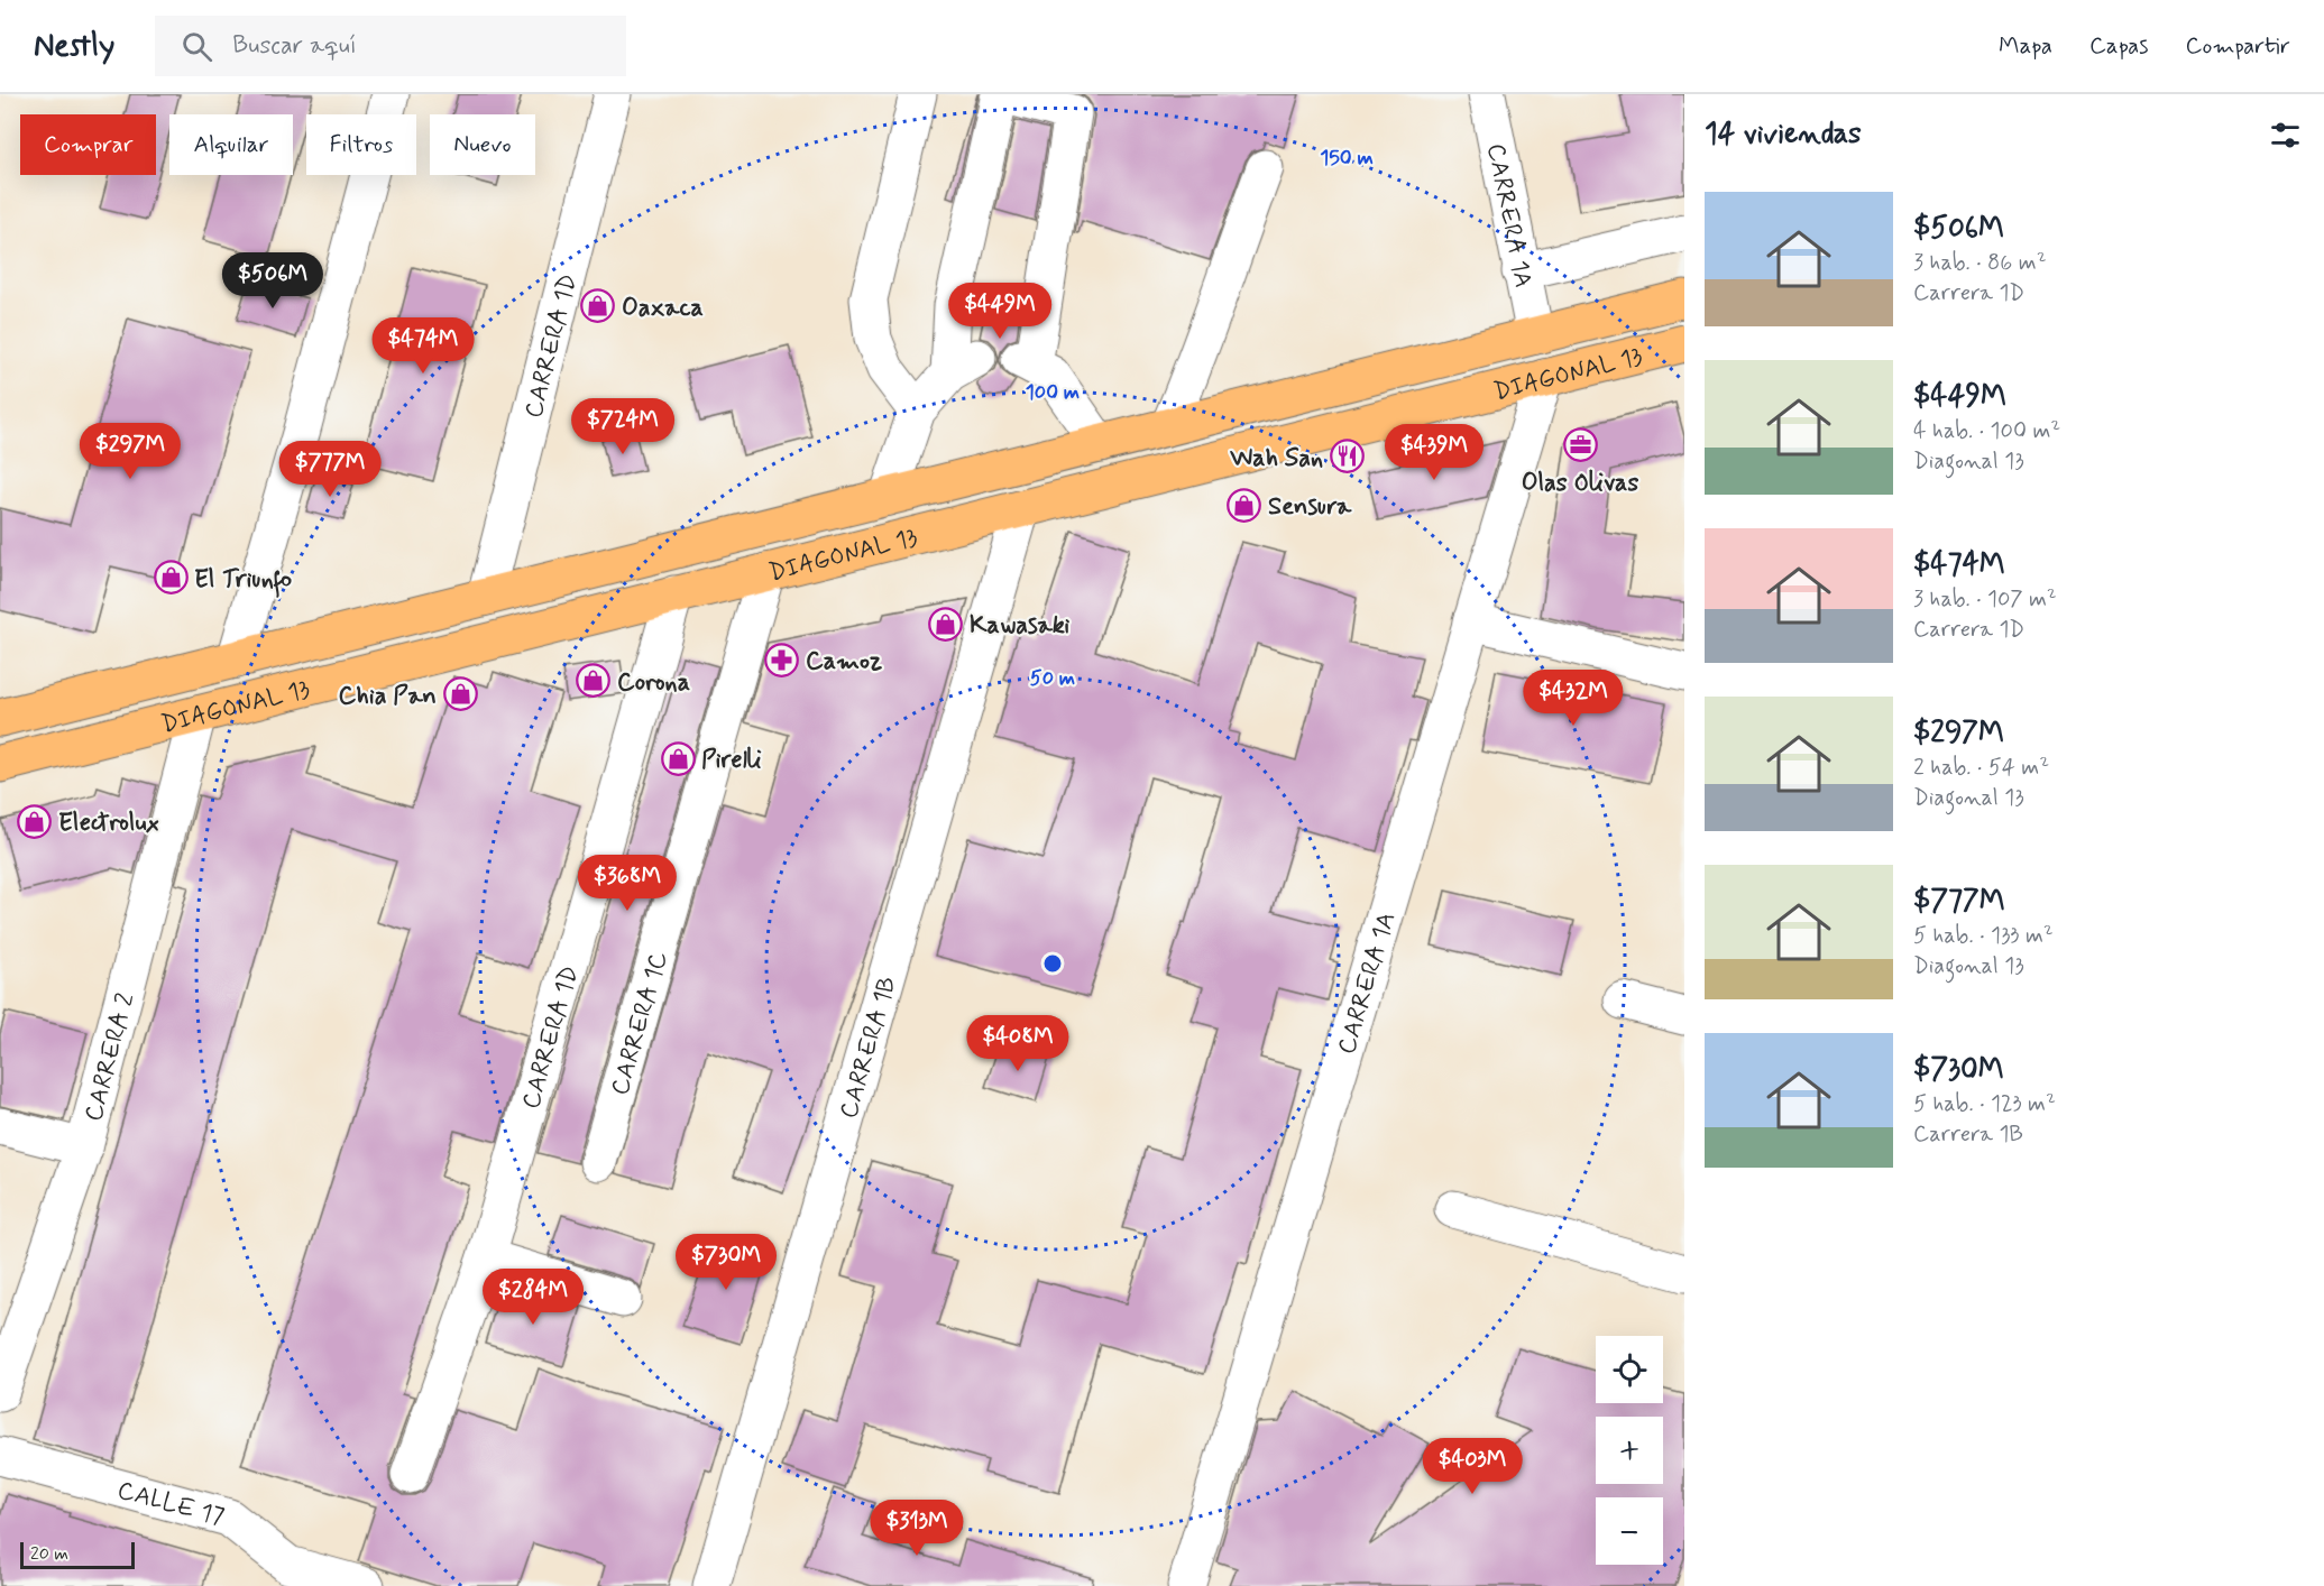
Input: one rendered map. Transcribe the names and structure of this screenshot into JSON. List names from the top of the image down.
{
  "streets": {
    "main road": ["DIAGONAL 13"],
    "street": [
      "CARRERA 1A",
      "CARRERA 1D",
      "CARRERA 1C",
      "CARRERA 1B",
      "CARRERA 2",
      "CALLE 17"
    ]
  },
  "crossings": [
    ["CARRERA 1A", "DIAGONAL 13"],
    ["CARRERA 1D", "DIAGONAL 13"],
    ["DIAGONAL 13", "CARRERA 1C"],
    ["DIAGONAL 13", "CARRERA 1B"],
    ["DIAGONAL 13", "CARRERA 2"]
  ],
  "places": {
    "shop": [
      "Oaxaca",
      "Sensura",
      "El Triunfo",
      "Kawasaki",
      "Corona",
      "Chia Pan",
      "Pirelli",
      "Electrolux"
    ],
    "office": ["Olas Olivas"],
    "restaurant": ["Wah San"],
    "pharmacy": ["Camoz"]
  },
  "scale_bar": "20 m",
  "page": {
    "header": "Nestly",
    "search": "Buscar aquí",
    "nav": ["Mapa", "Capas", "Compartir"],
    "heading": "14 viviendas",
    "chip": [
      "Comprar",
      "Alquilar",
      "Filtros",
      "Nuevo"
    ],
    "list": [
      {
        "name": "$506M",
        "note": "3 hab. · 86 m² · Carrera 1D"
      },
      {
        "name": "$449M",
        "note": "4 hab. · 100 m² · Diagonal 13"
      },
      {
        "name": "$474M",
        "note": "3 hab. · 107 m² · Carrera 1D"
      },
      {
        "name": "$297M",
        "note": "2 hab. · 54 m² · Diagonal 13"
      },
      {
        "name": "$777M",
        "note": "5 hab. · 133 m² · Diagonal 13"
      },
      {
        "name": "$730M",
        "note": "5 hab. · 123 m² · Carrera 1B"
      }
    ],
    "price": [
      "$506M",
      "$449M",
      "$474M",
      "$724M",
      "$297M",
      "$439M",
      "$777M",
      "$432M",
      "$368M",
      "$408M",
      "$730M",
      "$284M",
      "$403M",
      "$313M"
    ],
    "map_buttons": ["+", "−"],
    "scale": "20 m"
  },
  "rings": ["150 m", "100 m", "50 m"]
}
